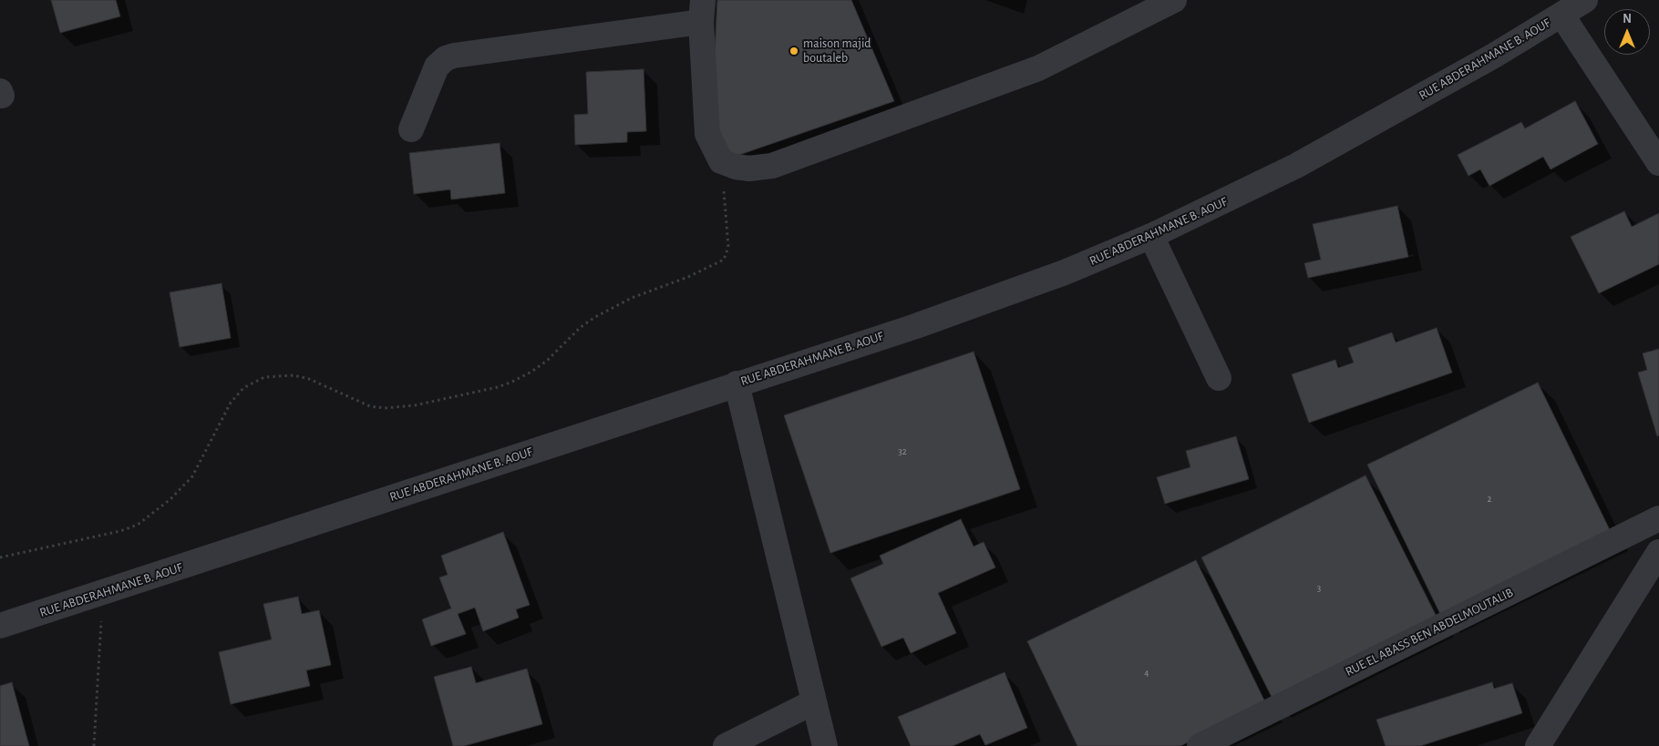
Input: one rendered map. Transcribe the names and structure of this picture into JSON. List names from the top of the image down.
{
  "streets": {
    "street": ["RUE ABDERAHMANE B. AOUF", "RUE EL ABASS BEN ABDELMOUTALIB"]
  },
  "places": ["maison majid boutaleb"],
  "house_numbers": [
    "32",
    "2",
    "3",
    "4"
  ],
  "north": "top"
}
